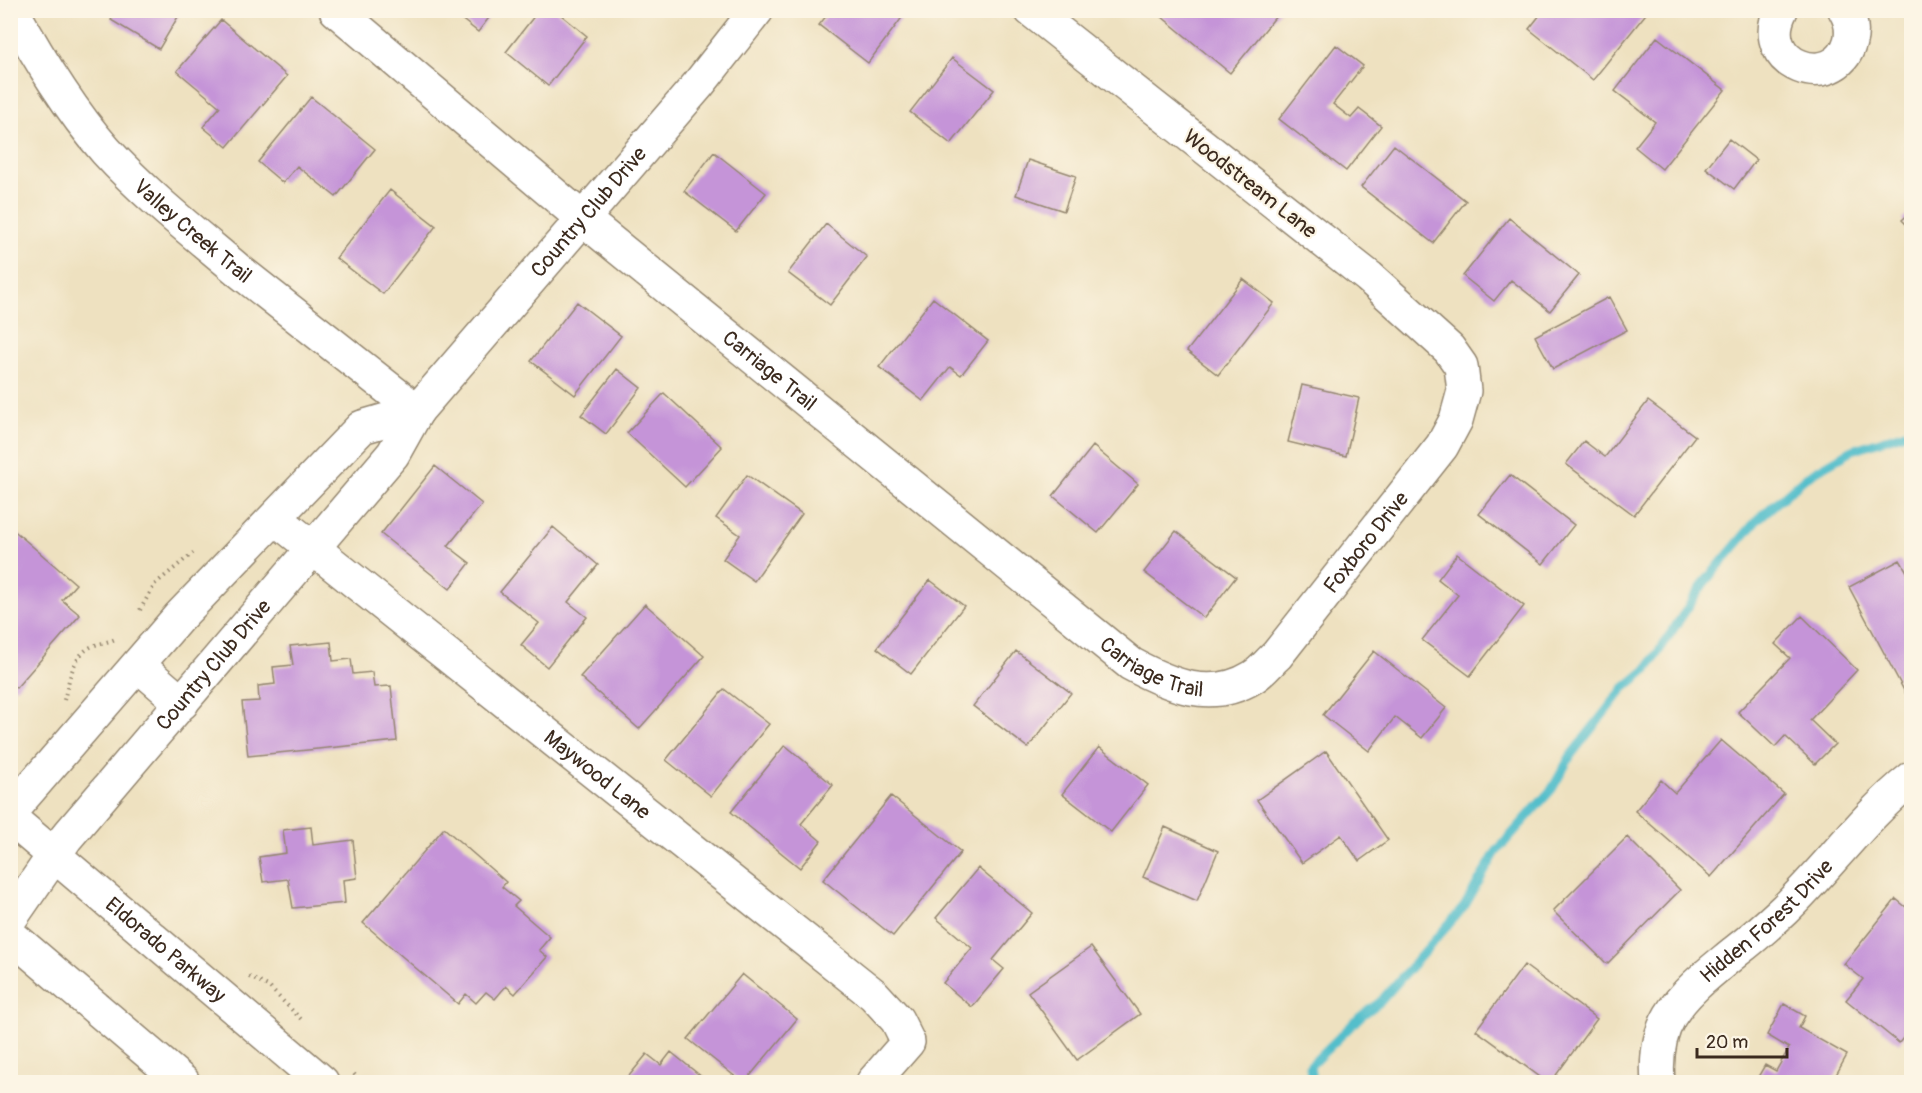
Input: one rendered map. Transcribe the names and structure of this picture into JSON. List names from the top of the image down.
{
  "streets": {
    "street": [
      "Woodstream Lane",
      "Country Club Drive",
      "Valley Creek Trail",
      "Carriage Trail",
      "Foxboro Drive",
      "Maywood Lane",
      "Hidden Forest Drive",
      "Eldorado Parkway"
    ]
  },
  "crossings": [
    ["Woodstream Lane", "Foxboro Drive"],
    ["Country Club Drive", "Valley Creek Trail"],
    ["Country Club Drive", "Carriage Trail"],
    ["Country Club Drive", "Maywood Lane"],
    ["Country Club Drive", "Eldorado Parkway"],
    ["Carriage Trail", "Foxboro Drive"]
  ],
  "scale_bar": "20 m"
}
